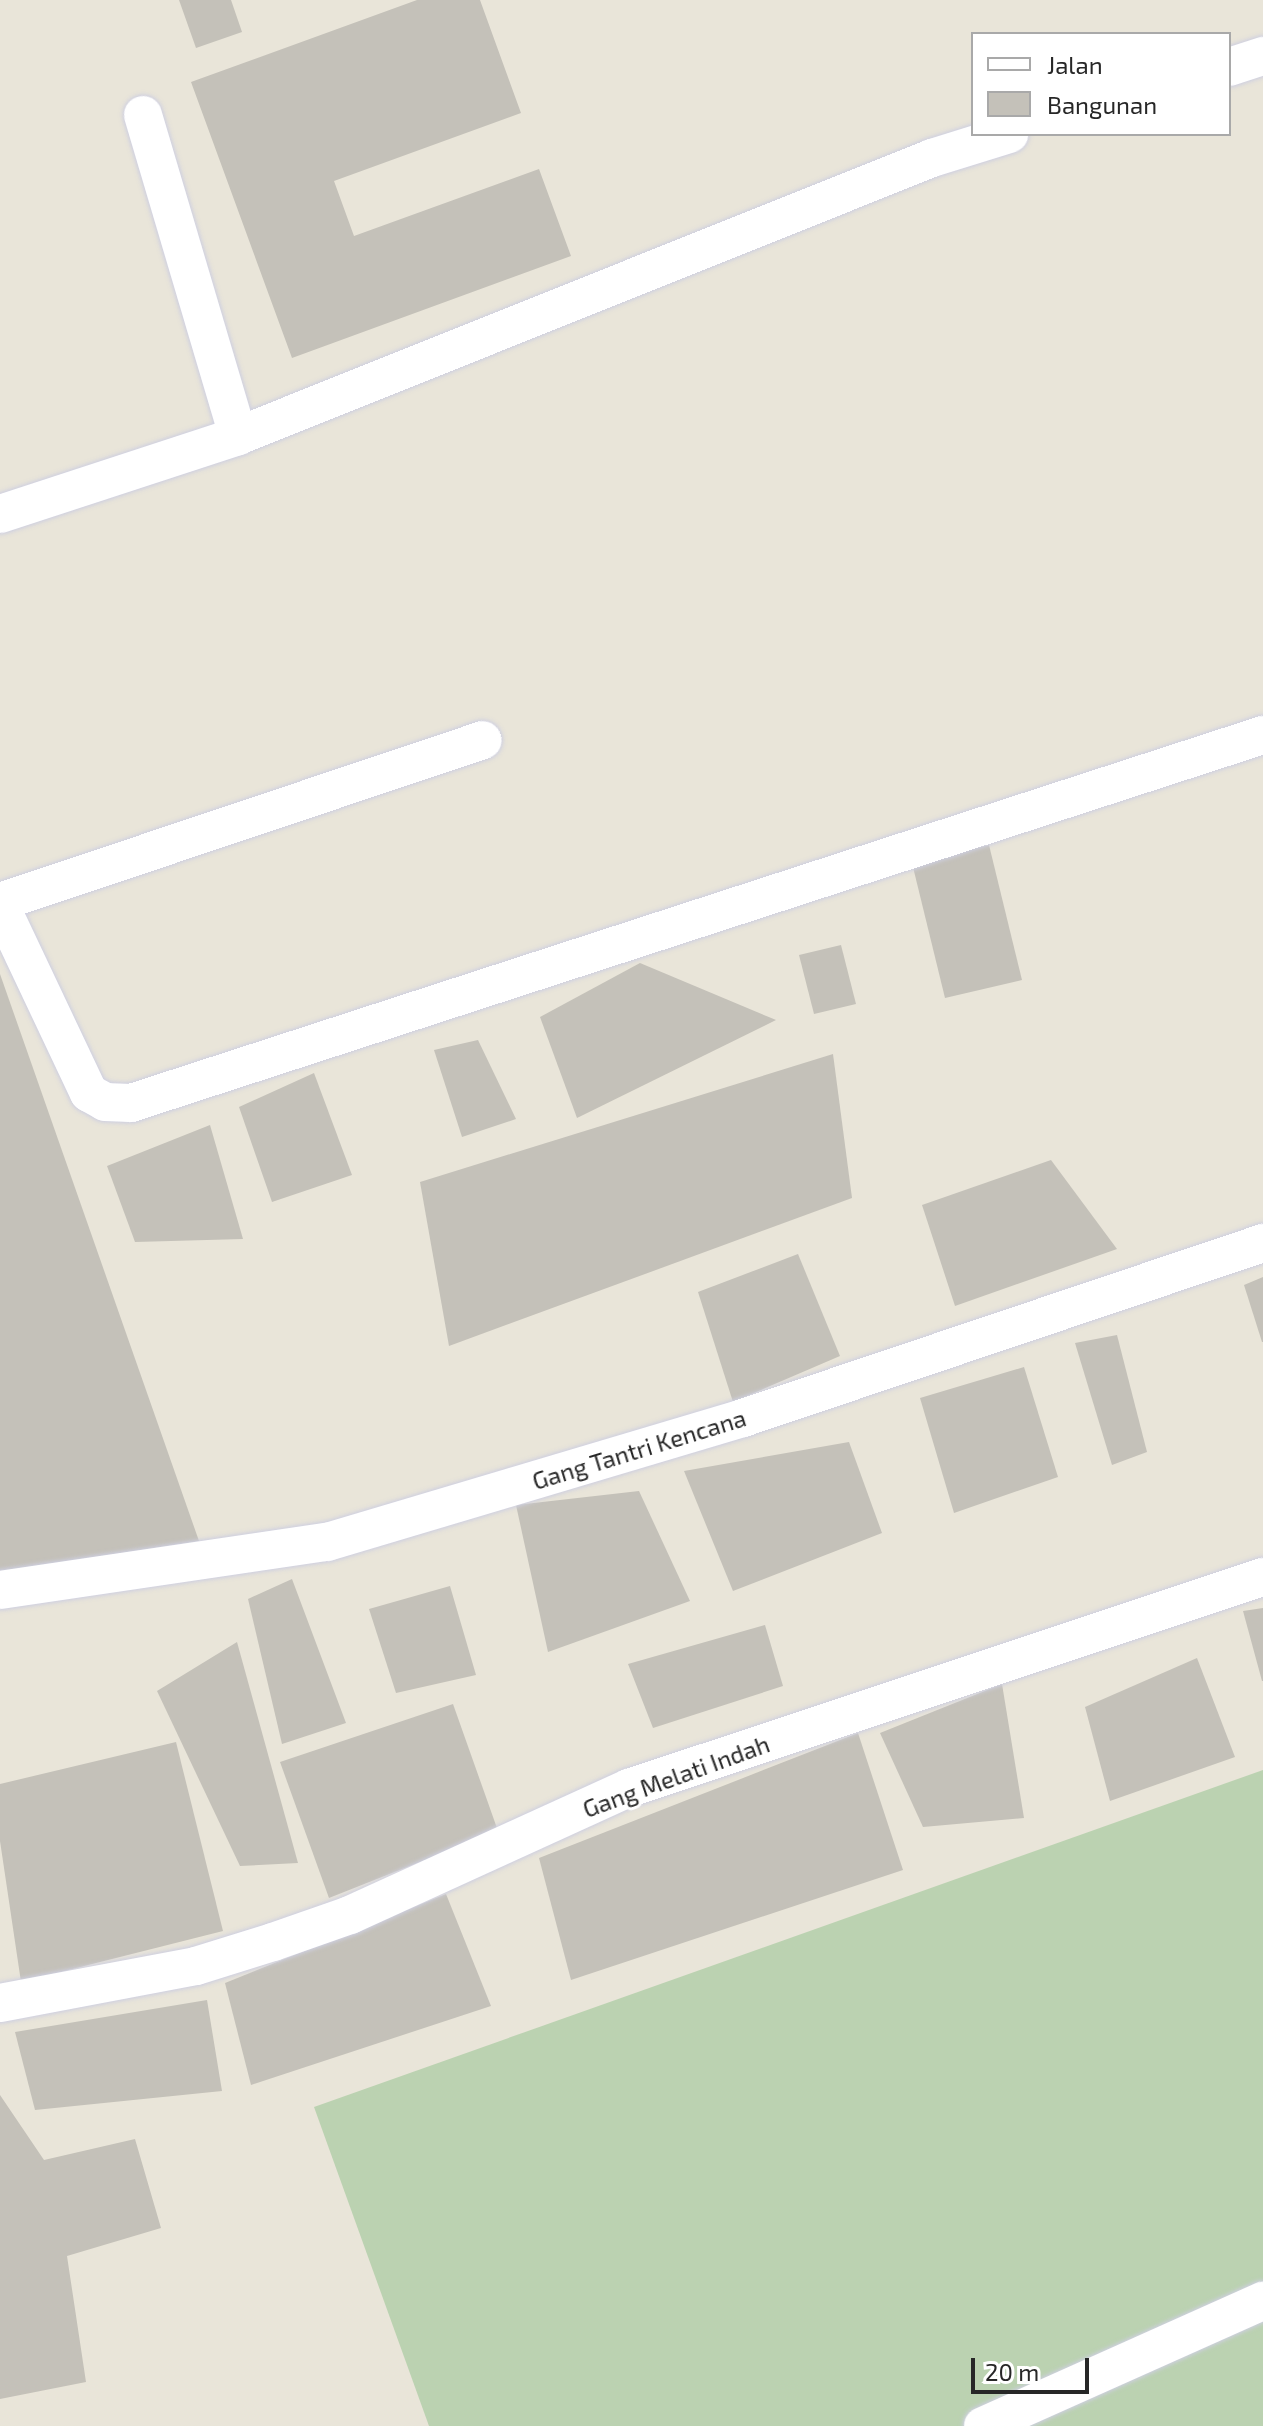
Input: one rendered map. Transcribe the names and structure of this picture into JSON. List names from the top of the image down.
{
  "streets": {
    "street": ["Gang Tantri Kencana", "Gang Melati Indah"]
  },
  "legend": ["Jalan", "Bangunan"],
  "scale_bar": "20 m"
}
